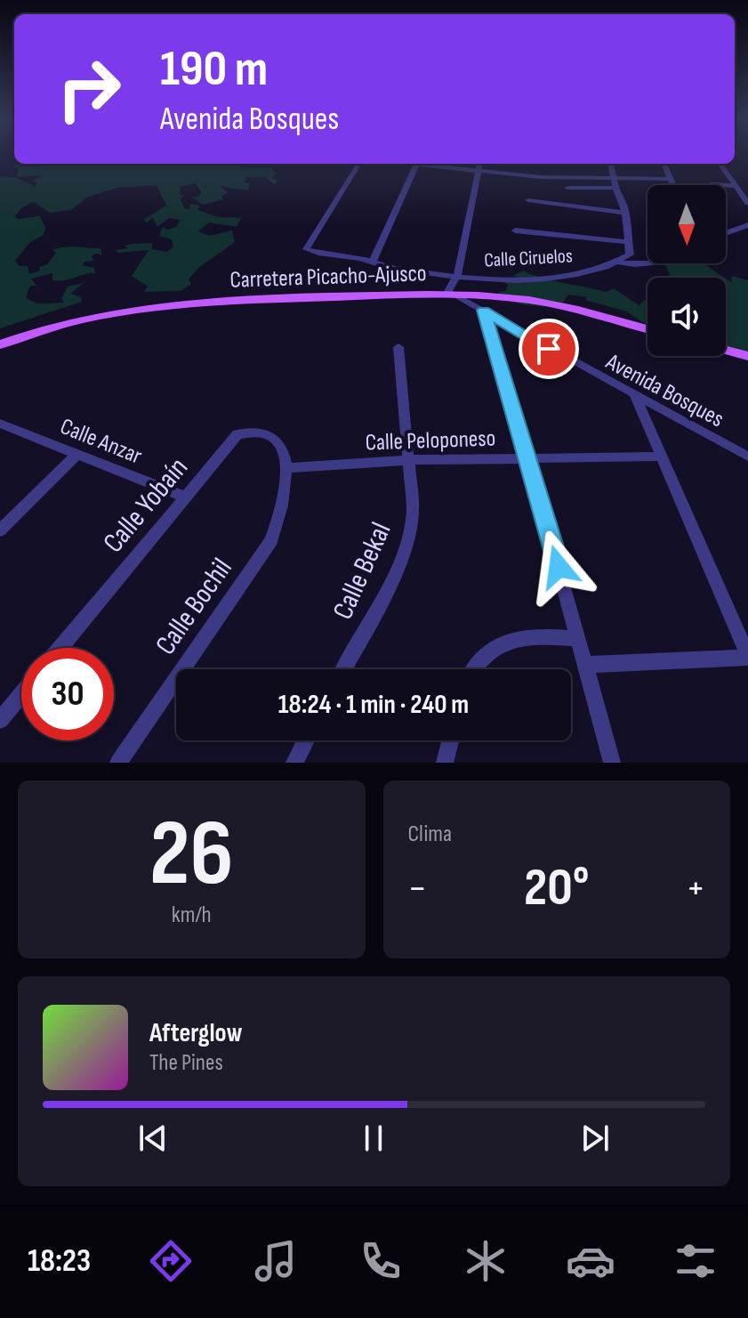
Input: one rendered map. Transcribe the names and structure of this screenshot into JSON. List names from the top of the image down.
{
  "streets": {
    "main road": ["Carretera Picacho-Ajusco"],
    "street": [
      "Calle Ciruelos",
      "Avenida Bosques",
      "Calle Peloponeso",
      "Calle Anzar",
      "Calle Yobaín",
      "Calle Bekal",
      "Calle Bochil"
    ]
  },
  "crossings": [
    ["Carretera Picacho-Ajusco", "Avenida Bosques"],
    ["Calle Peloponeso", "Calle Yobaín"],
    ["Calle Peloponeso", "Calle Bekal"],
    ["Calle Peloponeso", "Calle Bochil"],
    ["Calle Anzar", "Calle Yobaín"],
    ["Calle Yobaín", "Calle Bochil"]
  ],
  "north": "bottom",
  "page": {
    "turn": ["190 m", "Avenida Bosques"],
    "limit": "30",
    "trip": "18:24 · 1 min · 240 m",
    "tile": [
      ["26", "km/h"],
      "Clima"
    ],
    "heat": ["−", "20°", "+"],
    "song": ["Afterglow", "The Pines"],
    "tabs": "18:23"
  }
}
